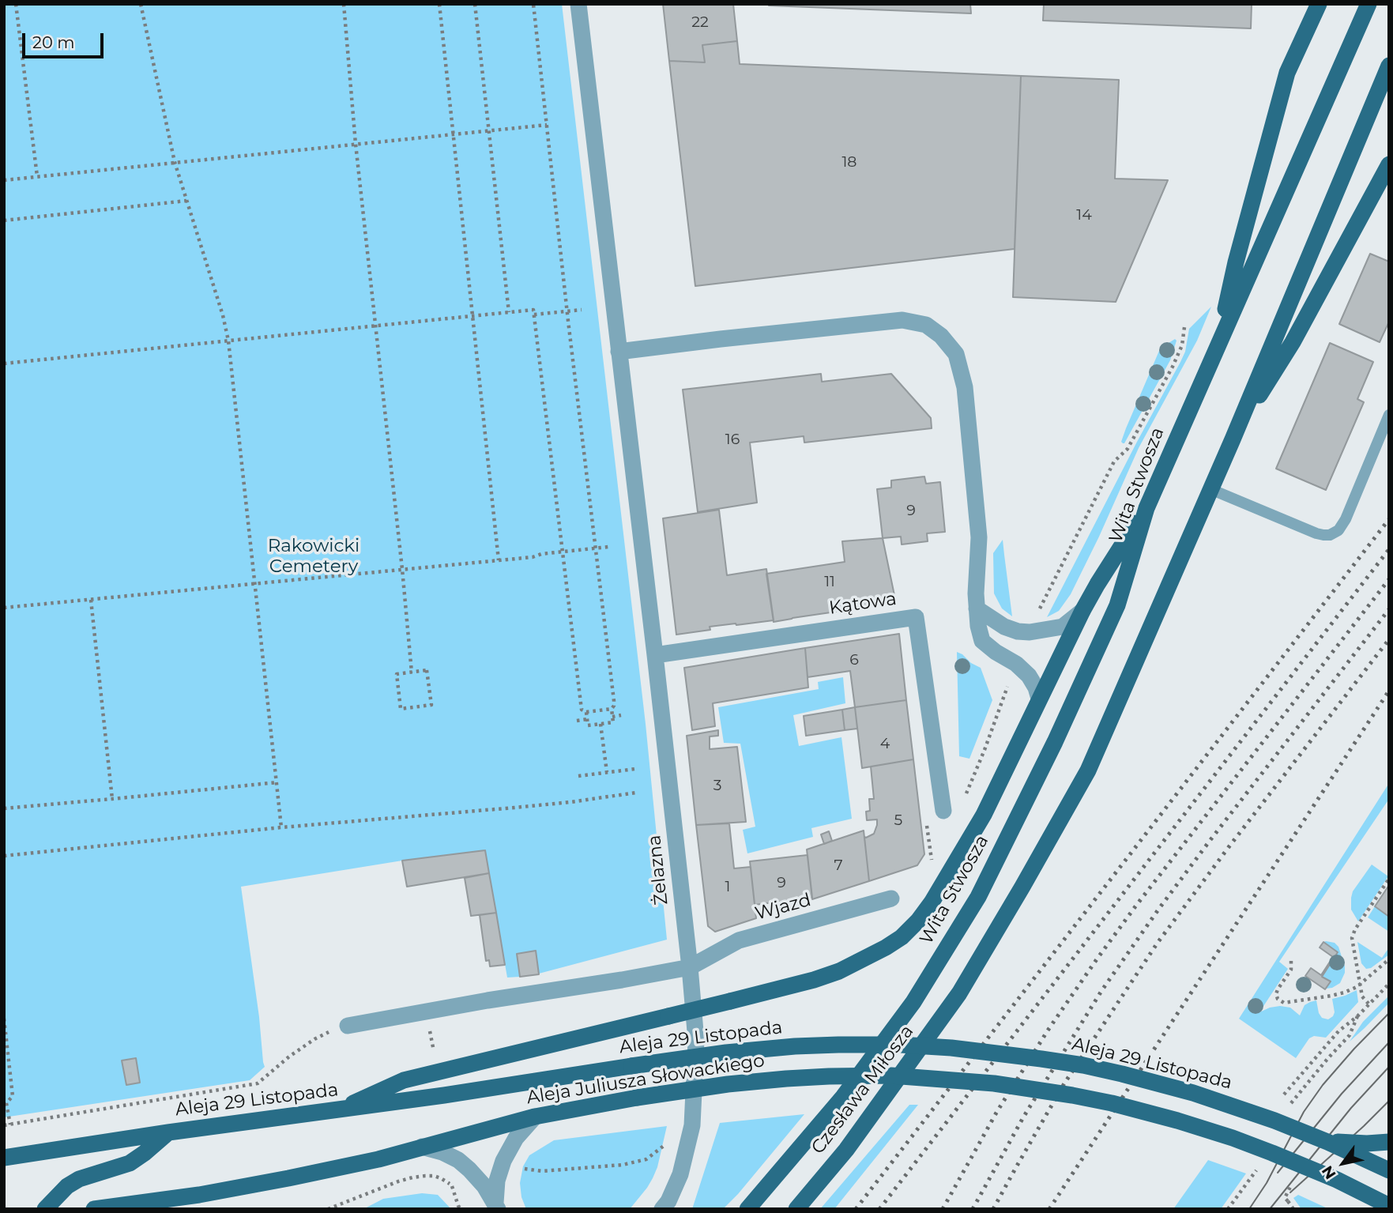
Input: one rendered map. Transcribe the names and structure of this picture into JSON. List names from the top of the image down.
{
  "streets": {
    "main road": [
      "Wita Stwosza",
      "Aleja 29 Listopada",
      "Aleja Juliusza Słowackiego",
      "Czesława Miłosza"
    ],
    "street": ["Kątowa", "Żelazna", "Wjazd"]
  },
  "crossings": [
    ["Wita Stwosza", "Czesława Miłosza"],
    ["Kątowa", "Żelazna"],
    ["Żelazna", "Wjazd"]
  ],
  "parks": ["Rakowicki Cemetery"],
  "house_numbers": [
    "22",
    "18",
    "14",
    "16",
    "9",
    "11",
    "6",
    "4",
    "3",
    "5",
    "7",
    "9",
    "1"
  ],
  "scale_bar": "20 m",
  "north": "bottom left"
}
